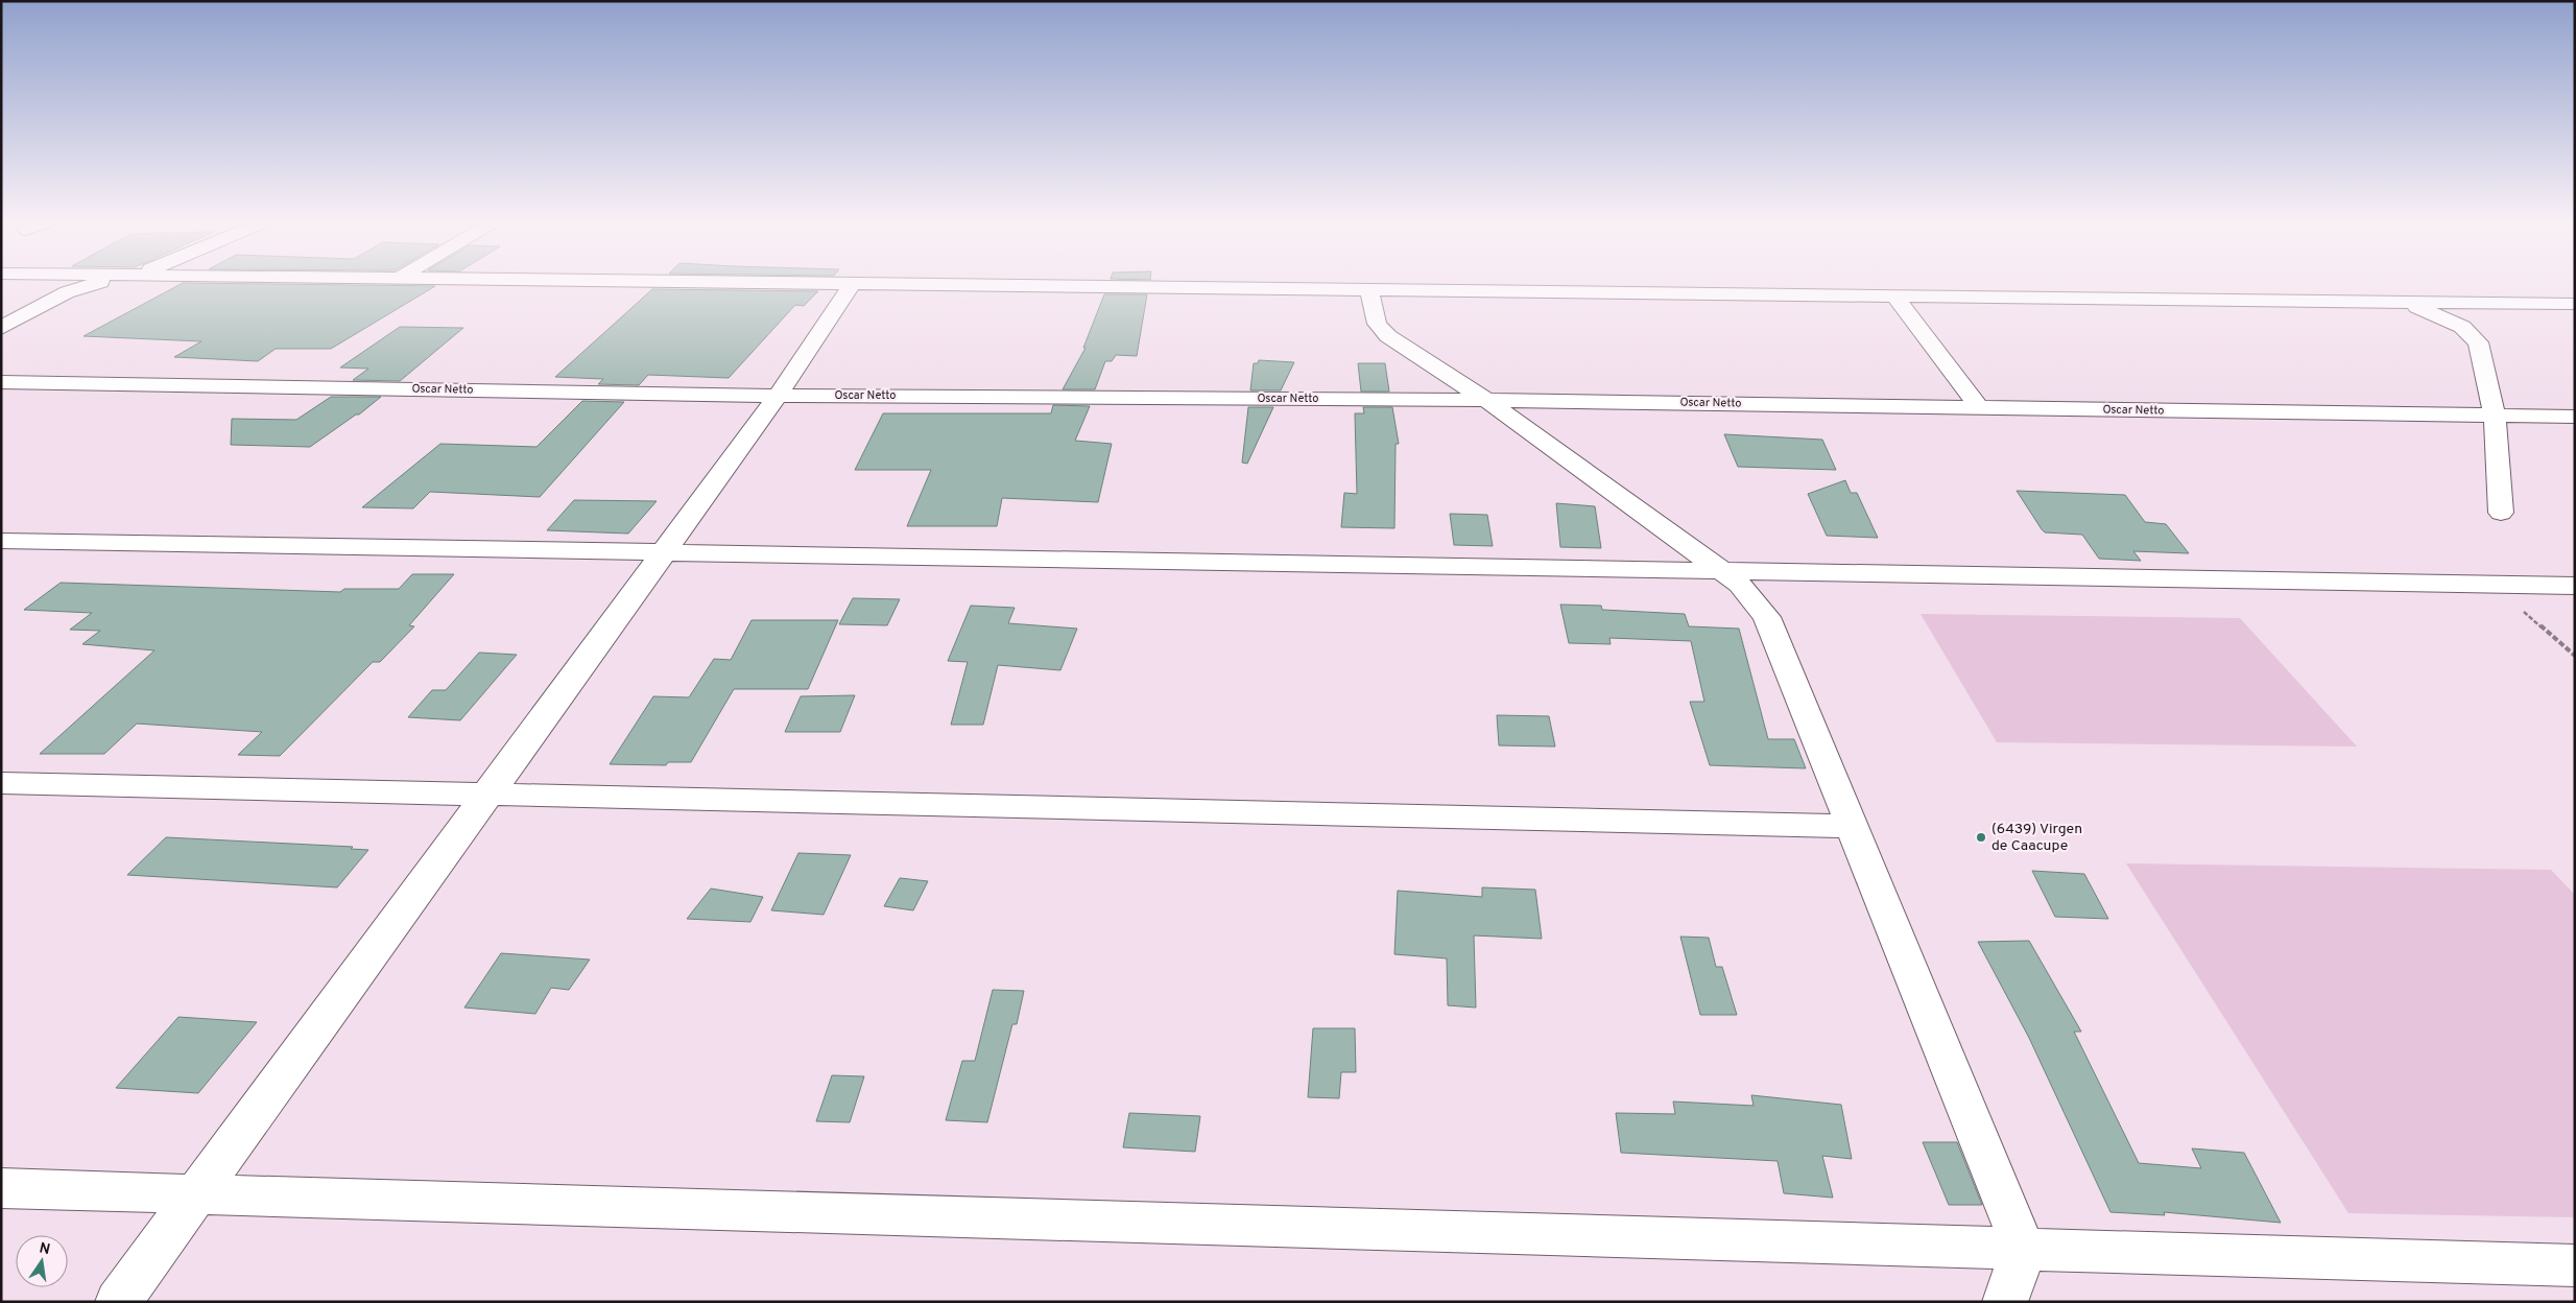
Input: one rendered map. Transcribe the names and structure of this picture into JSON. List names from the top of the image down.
{
  "streets": {
    "street": ["Oscar Netto"]
  },
  "places": ["(6439) Virgen de Caacupe"],
  "north": "top"
}
